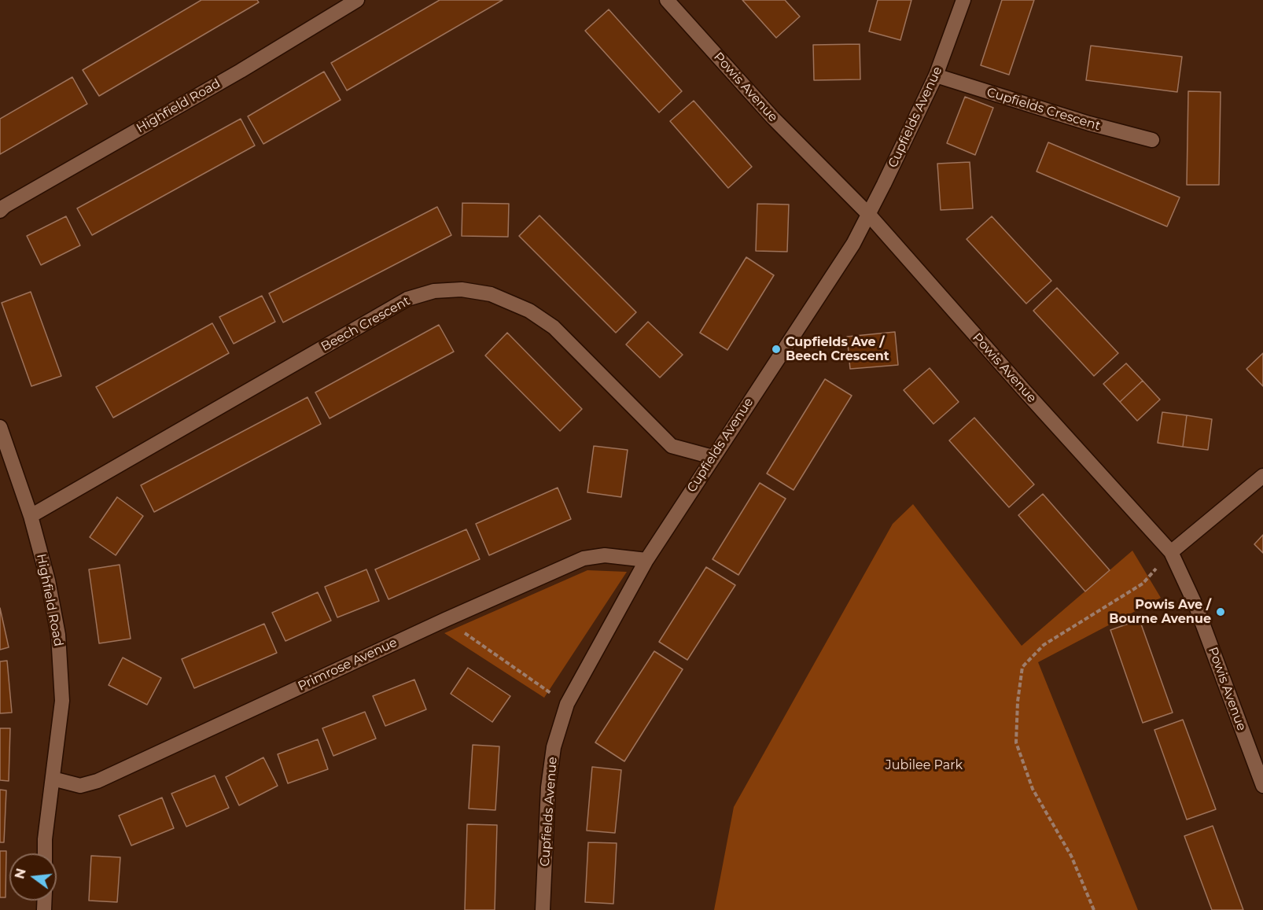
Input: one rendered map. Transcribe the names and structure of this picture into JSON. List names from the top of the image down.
{
  "streets": {
    "street": [
      "Powis Avenue",
      "Highfield Road",
      "Cupfields Crescent",
      "Cupfields Avenue",
      "Beech Crescent",
      "Primrose Avenue"
    ]
  },
  "crossings": [
    ["Powis Avenue", "Cupfields Avenue"],
    ["Highfield Road", "Beech Crescent"],
    ["Highfield Road", "Primrose Avenue"],
    ["Cupfields Crescent", "Cupfields Avenue"],
    ["Cupfields Avenue", "Beech Crescent"],
    ["Cupfields Avenue", "Primrose Avenue"]
  ],
  "parks": ["Jubilee Park"],
  "places": ["Cupfields Ave / Beech Crescent", "Powis Ave / Bourne Avenue"],
  "north": "left"
}
